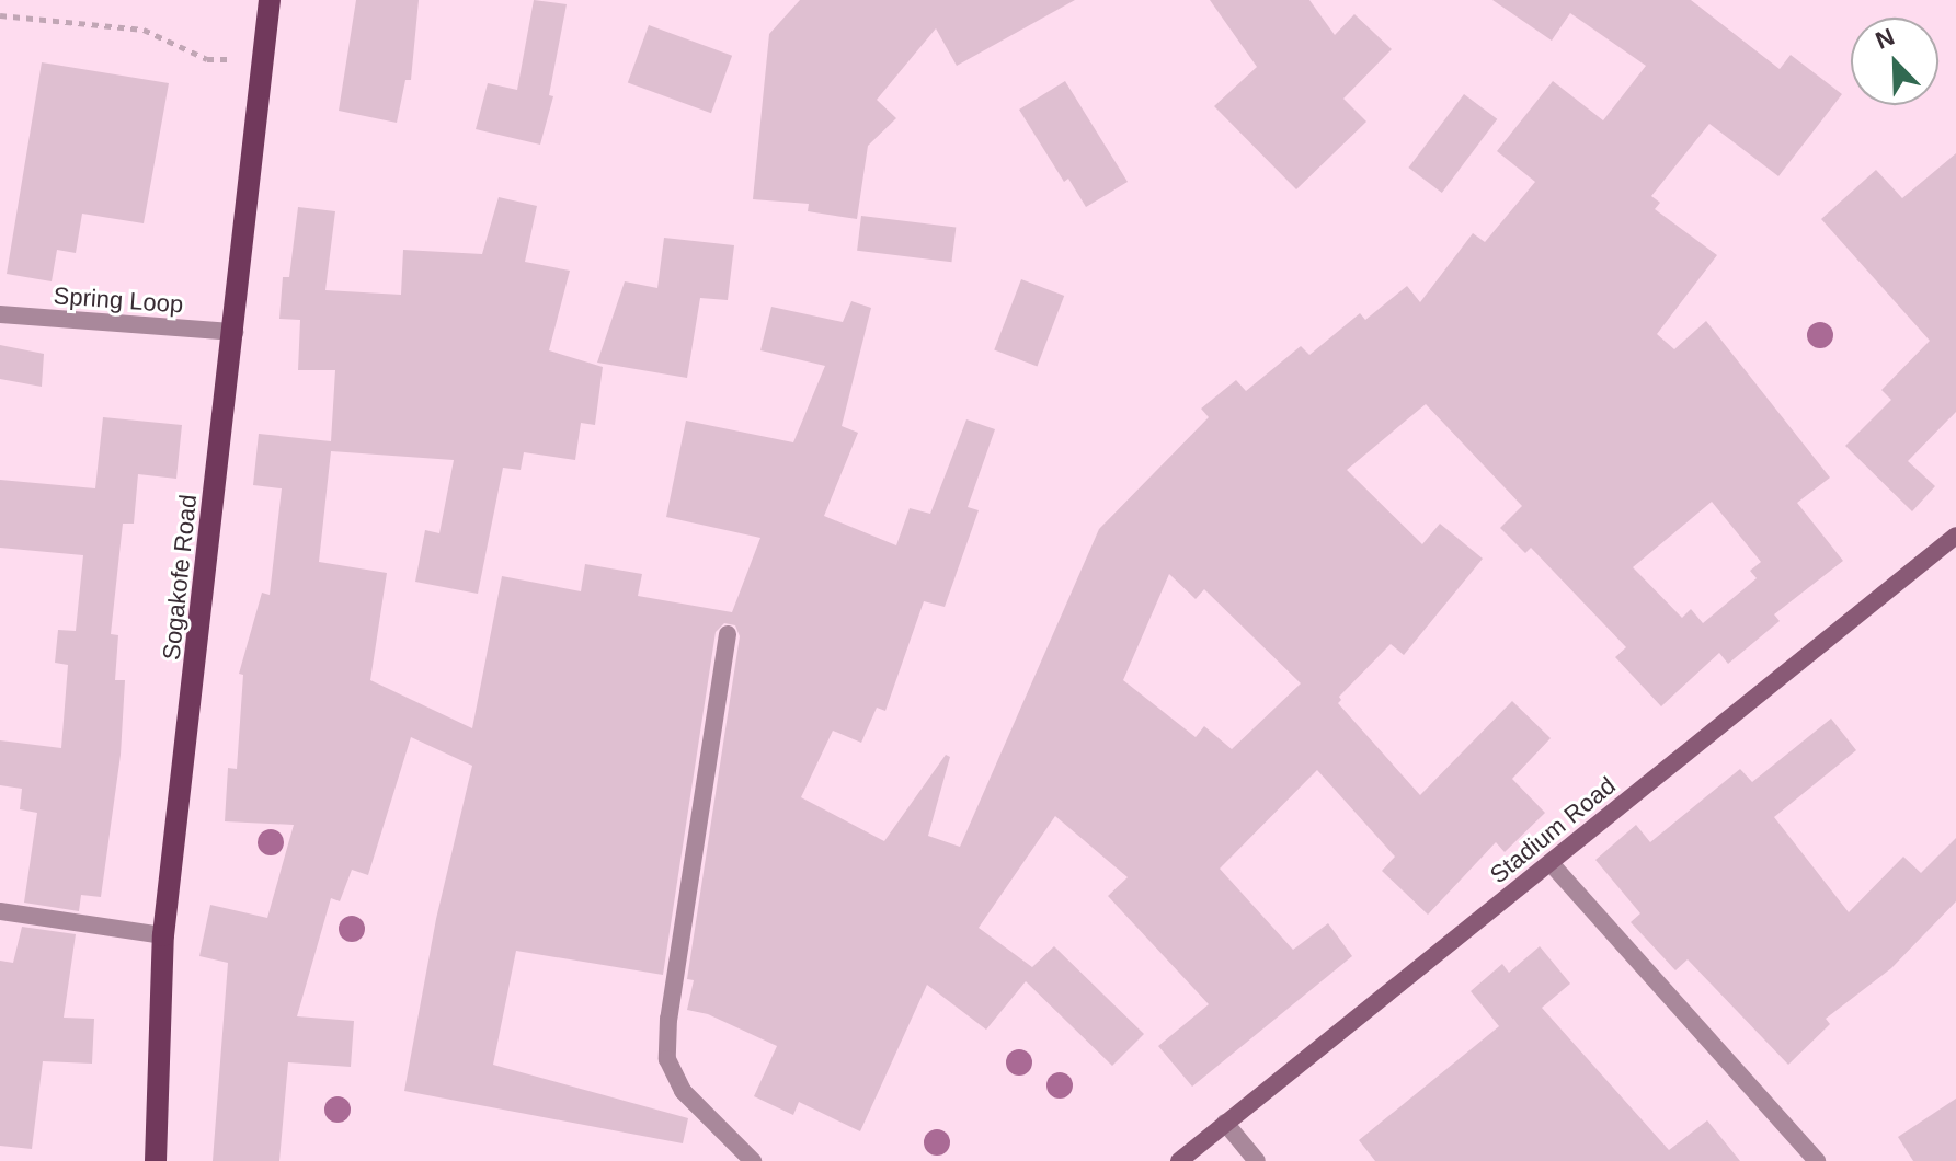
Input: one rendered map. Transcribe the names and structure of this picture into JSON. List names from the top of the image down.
{
  "streets": {
    "main road": ["Sogakofe Road", "Stadium Road"],
    "street": ["Spring Loop"]
  },
  "crossings": [
    ["Spring Loop", "Sogakofe Road"]
  ],
  "north": "top left"
}
